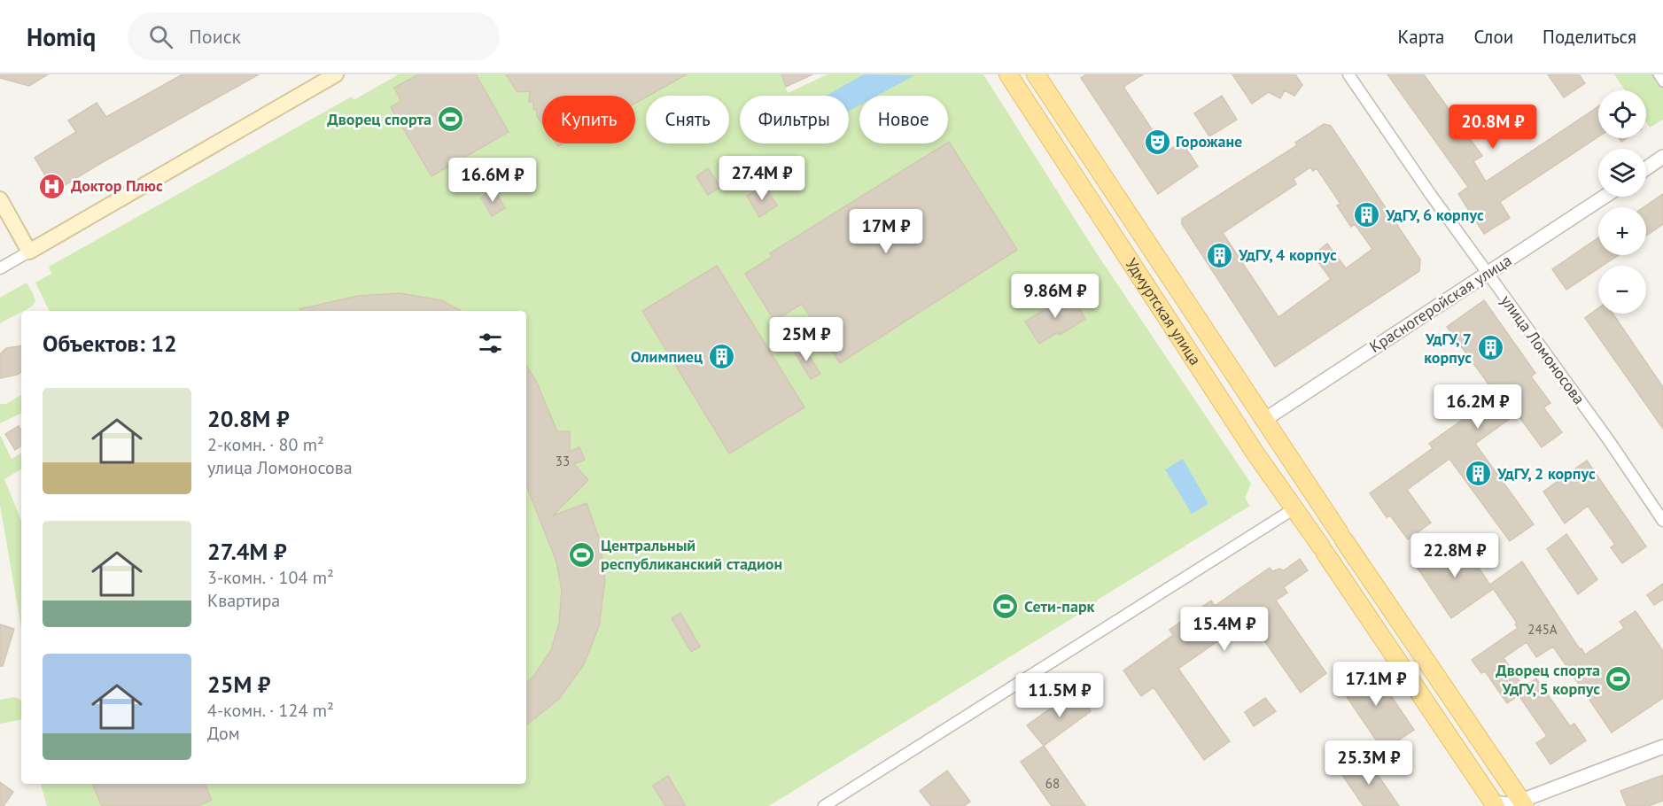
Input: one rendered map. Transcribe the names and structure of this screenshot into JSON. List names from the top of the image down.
{
  "streets": {
    "main road": ["Удмуртская улица"],
    "street": ["Красногеройская улица", "улица Ломоносова"]
  },
  "crossings": [
    ["Красногеройская улица", "Удмуртская улица"],
    ["Красногеройская улица", "улица Ломоносова"]
  ],
  "places": {
    "sports": [
      "Дворец спорта",
      "Центральный республиканский стадион",
      "Сети-парк",
      "Дворец спорта УдГУ, 5 корпус"
    ],
    "theatre": ["Горожане"],
    "hospital": ["Доктор Плюс"],
    "building": [
      "УдГУ, 6 корпус",
      "УдГУ, 4 корпус",
      "УдГУ, 7 корпус",
      "Олимпиец",
      "УдГУ, 2 корпус"
    ]
  },
  "house_numbers": ["33", "245А", "68"],
  "page": {
    "header": "Homiq",
    "search": "Поиск",
    "nav": ["Карта", "Слои", "Поделиться"],
    "map_buttons": ["+", "−"],
    "chip": [
      "Купить",
      "Снять",
      "Фильтры",
      "Новое"
    ],
    "price": [
      "20.8M ₽",
      "27.4M ₽",
      "16.6M ₽",
      "17M ₽",
      "9.86M ₽",
      "25M ₽",
      "16.2M ₽",
      "22.8M ₽",
      "15.4M ₽",
      "17.1M ₽",
      "11.5M ₽",
      "25.3M ₽"
    ],
    "heading": "Объектов: 12",
    "list": [
      {
        "name": "20.8M ₽",
        "note": "2-комн. · 80 m² · улица Ломоносова"
      },
      {
        "name": "27.4M ₽",
        "note": "3-комн. · 104 m² · Квартира"
      },
      {
        "name": "25M ₽",
        "note": "4-комн. · 124 m² · Дом"
      }
    ]
  }
}
